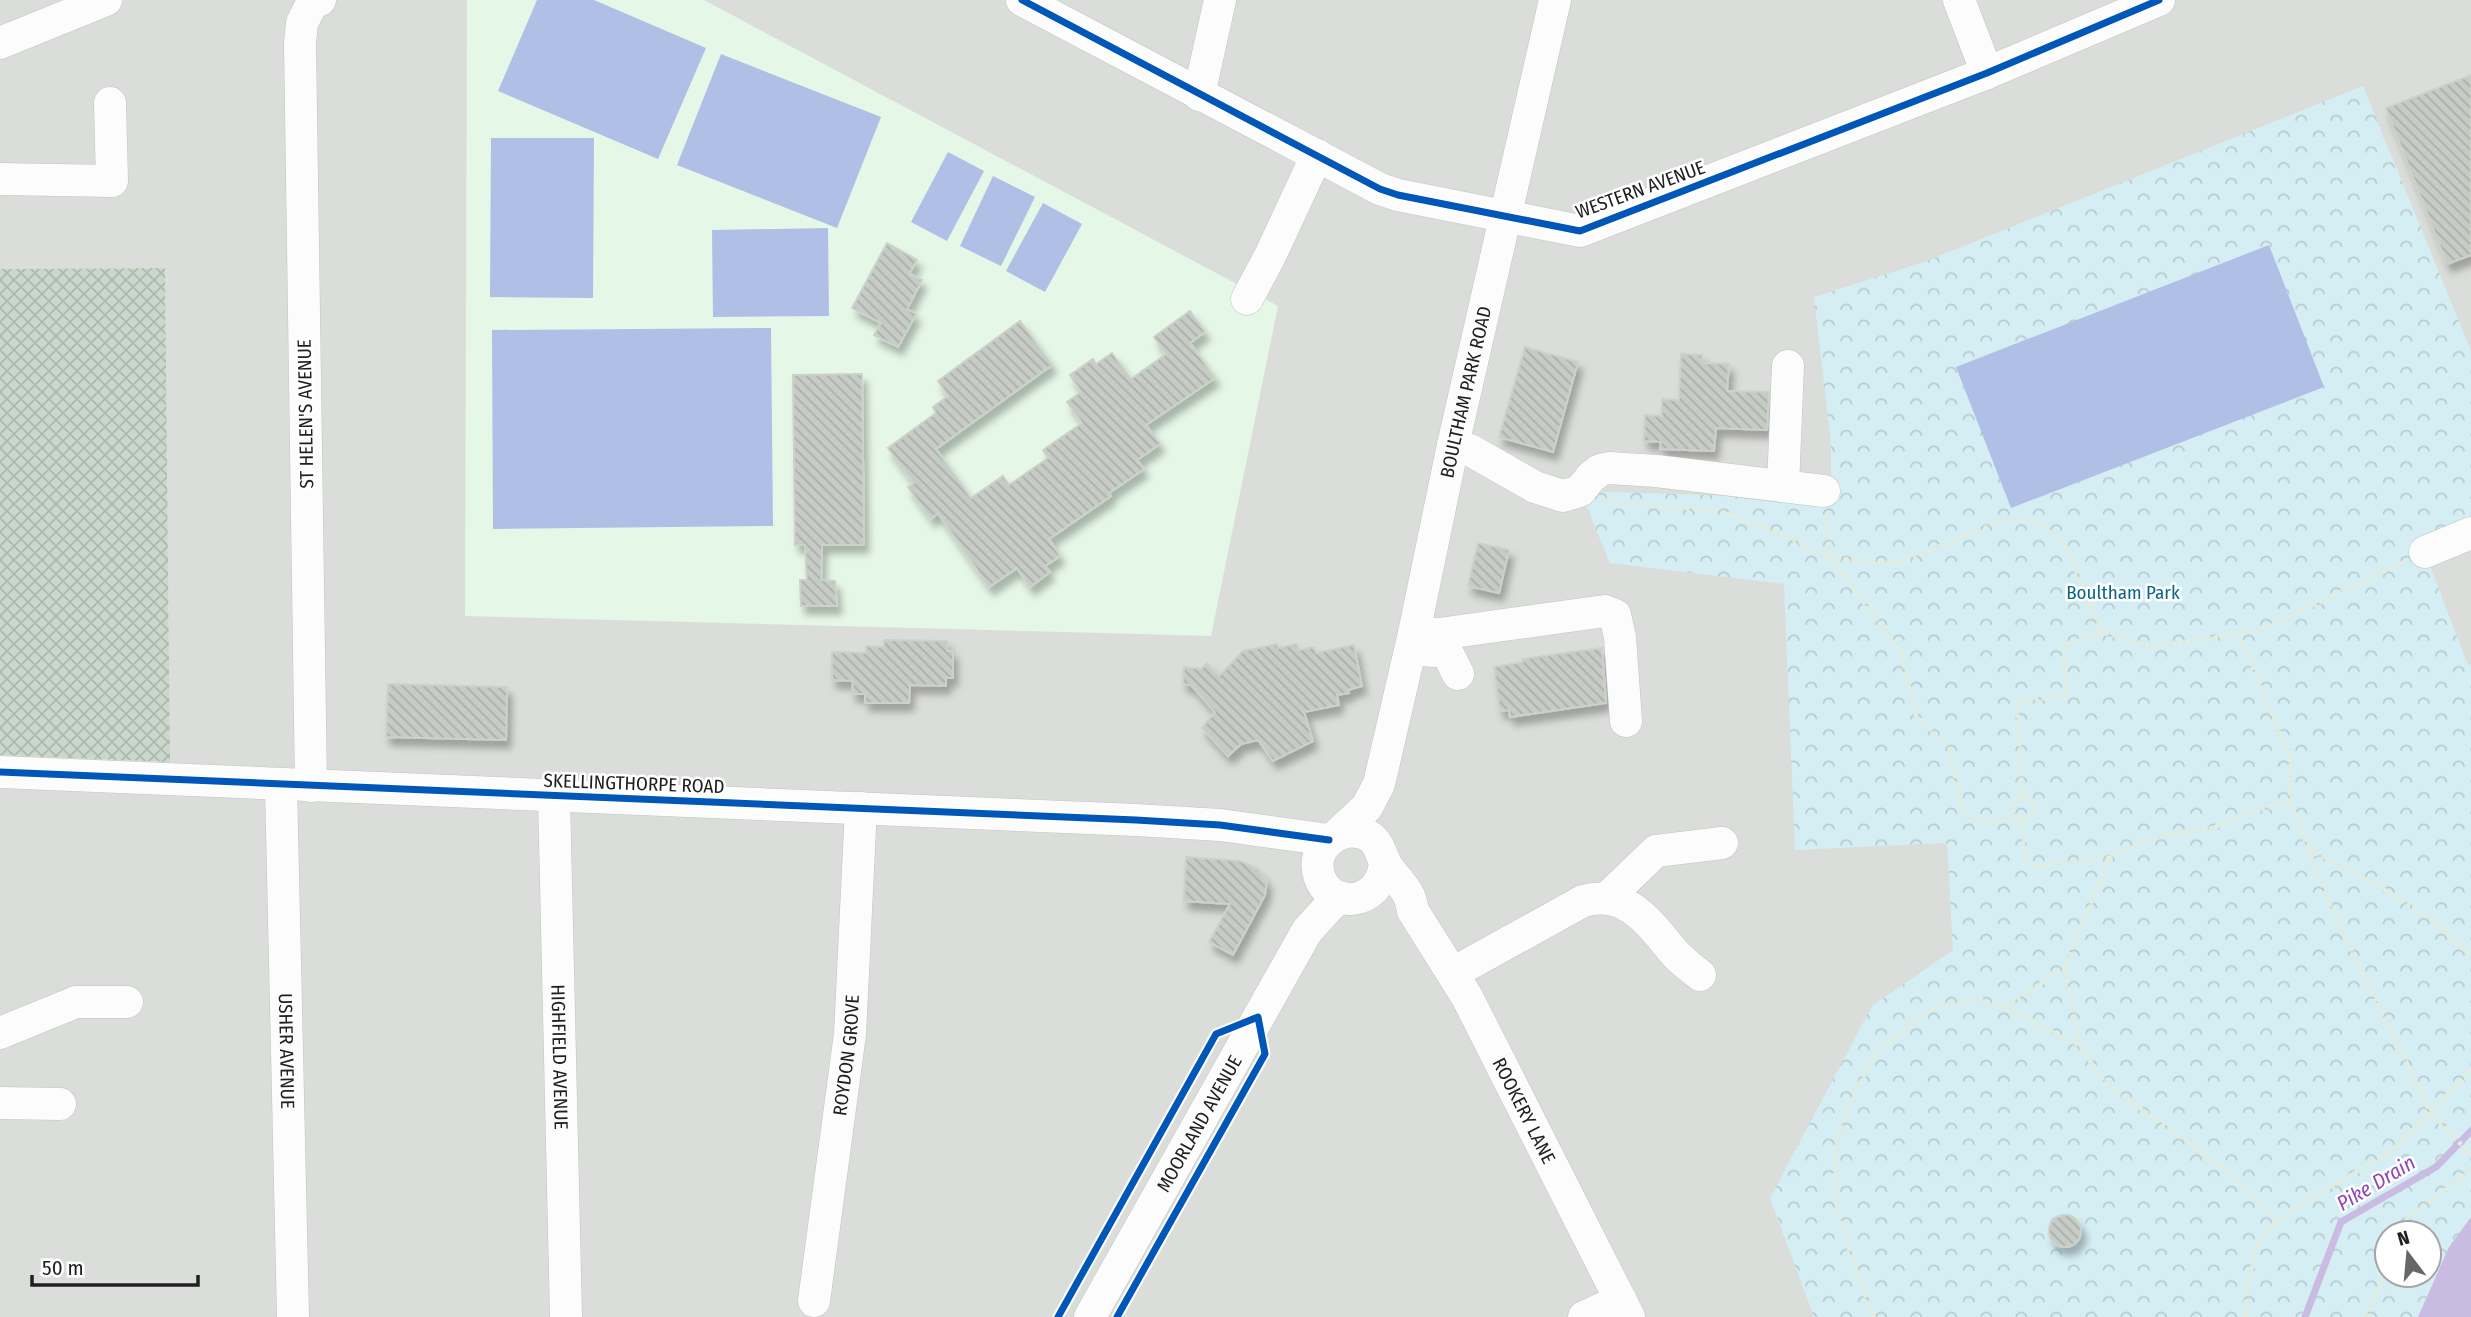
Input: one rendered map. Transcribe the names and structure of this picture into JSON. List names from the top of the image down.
{
  "streets": {
    "street": [
      "WESTERN AVENUE",
      "BOULTHAM PARK ROAD",
      "ST HELEN'S AVENUE",
      "SKELLINGTHORPE ROAD",
      "USHER AVENUE",
      "ROYDON GROVE",
      "HIGHFIELD AVENUE",
      "ROOKERY LANE",
      "MOORLAND AVENUE"
    ]
  },
  "crossings": [
    ["WESTERN AVENUE", "BOULTHAM PARK ROAD"],
    ["ST HELEN'S AVENUE", "SKELLINGTHORPE ROAD"],
    ["ST HELEN'S AVENUE", "USHER AVENUE"],
    ["SKELLINGTHORPE ROAD", "USHER AVENUE"],
    ["SKELLINGTHORPE ROAD", "ROYDON GROVE"],
    ["SKELLINGTHORPE ROAD", "HIGHFIELD AVENUE"],
    ["SKELLINGTHORPE ROAD", "ROOKERY LANE"],
    ["SKELLINGTHORPE ROAD", "MOORLAND AVENUE"],
    ["ROOKERY LANE", "MOORLAND AVENUE"]
  ],
  "water": ["Pike Drain"],
  "parks": ["Boultham Park"],
  "scale_bar": "50 m",
  "north": "top"
}
